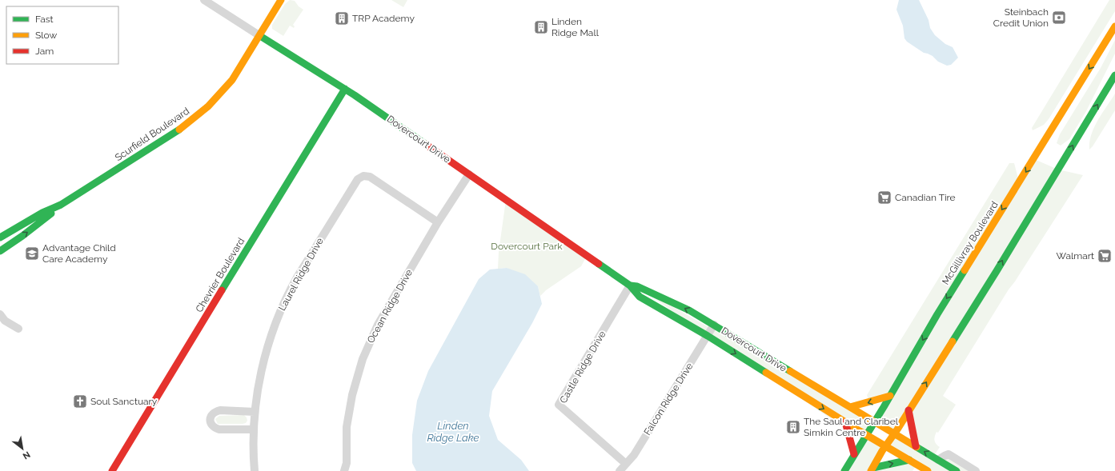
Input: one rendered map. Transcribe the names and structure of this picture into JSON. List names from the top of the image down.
{
  "streets": {
    "street": [
      "Scurfield Boulevard",
      "Dovercourt Drive",
      "McGillivray Boulevard",
      "Laurel Ridge Drive",
      "Chevrier Boulevard",
      "Ocean Ridge Drive",
      "Castle Ridge Drive",
      "Falcon Ridge Drive"
    ]
  },
  "crossings": [
    ["Scurfield Boulevard", "Dovercourt Drive"],
    ["Dovercourt Drive", "McGillivray Boulevard"],
    ["Dovercourt Drive", "Chevrier Boulevard"],
    ["Dovercourt Drive", "Ocean Ridge Drive"],
    ["Dovercourt Drive", "Castle Ridge Drive"],
    ["Dovercourt Drive", "Falcon Ridge Drive"],
    ["Laurel Ridge Drive", "Ocean Ridge Drive"],
    ["Castle Ridge Drive", "Falcon Ridge Drive"]
  ],
  "water": ["Linden Ridge Lake"],
  "parks": ["Dovercourt Park"],
  "places": {
    "bank": ["Steinbach Credit Union"],
    "building": ["TRP Academy", "Linden Ridge Mall", "The Saul and Claribel Simkin Centre"],
    "supermarket": ["Canadian Tire", "Walmart"],
    "school or university": ["Advantage Child Care Academy"],
    "church": ["Soul Sanctuary"]
  },
  "legend": ["Fast", "Slow", "Jam"],
  "north": "bottom right"
}
